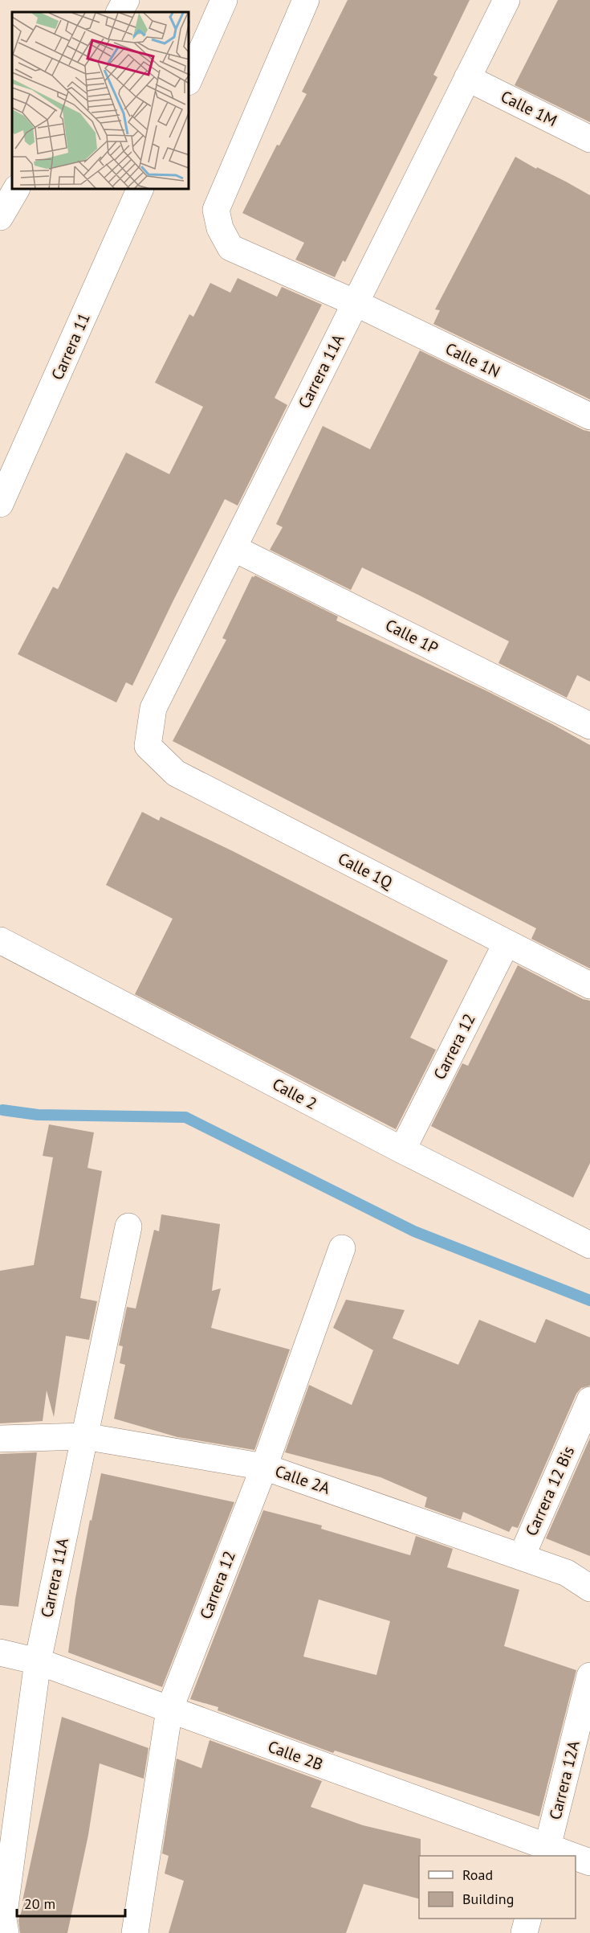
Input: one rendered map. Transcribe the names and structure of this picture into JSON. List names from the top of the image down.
{
  "streets": {
    "street": [
      "Calle 1M",
      "Carrera 11",
      "Calle 1N",
      "Carrera 11A",
      "Calle 1P",
      "Calle 1Q",
      "Carrera 12",
      "Calle 2",
      "Calle 2A",
      "Carrera 12 Bis",
      "Calle 2B",
      "Carrera 12A"
    ]
  },
  "crossings": [
    ["Calle 1M", "Carrera 11A"],
    ["Calle 1N", "Carrera 11A"],
    ["Carrera 11A", "Calle 1P"],
    ["Carrera 11A", "Calle 1Q"],
    ["Carrera 11A", "Calle 2A"],
    ["Carrera 11A", "Calle 2B"],
    ["Calle 1Q", "Carrera 12"],
    ["Carrera 12", "Calle 2"],
    ["Carrera 12", "Calle 2A"],
    ["Carrera 12", "Calle 2B"],
    ["Calle 2A", "Carrera 12 Bis"],
    ["Calle 2B", "Carrera 12A"]
  ],
  "legend": ["Road", "Building"],
  "scale_bar": "20 m"
}
